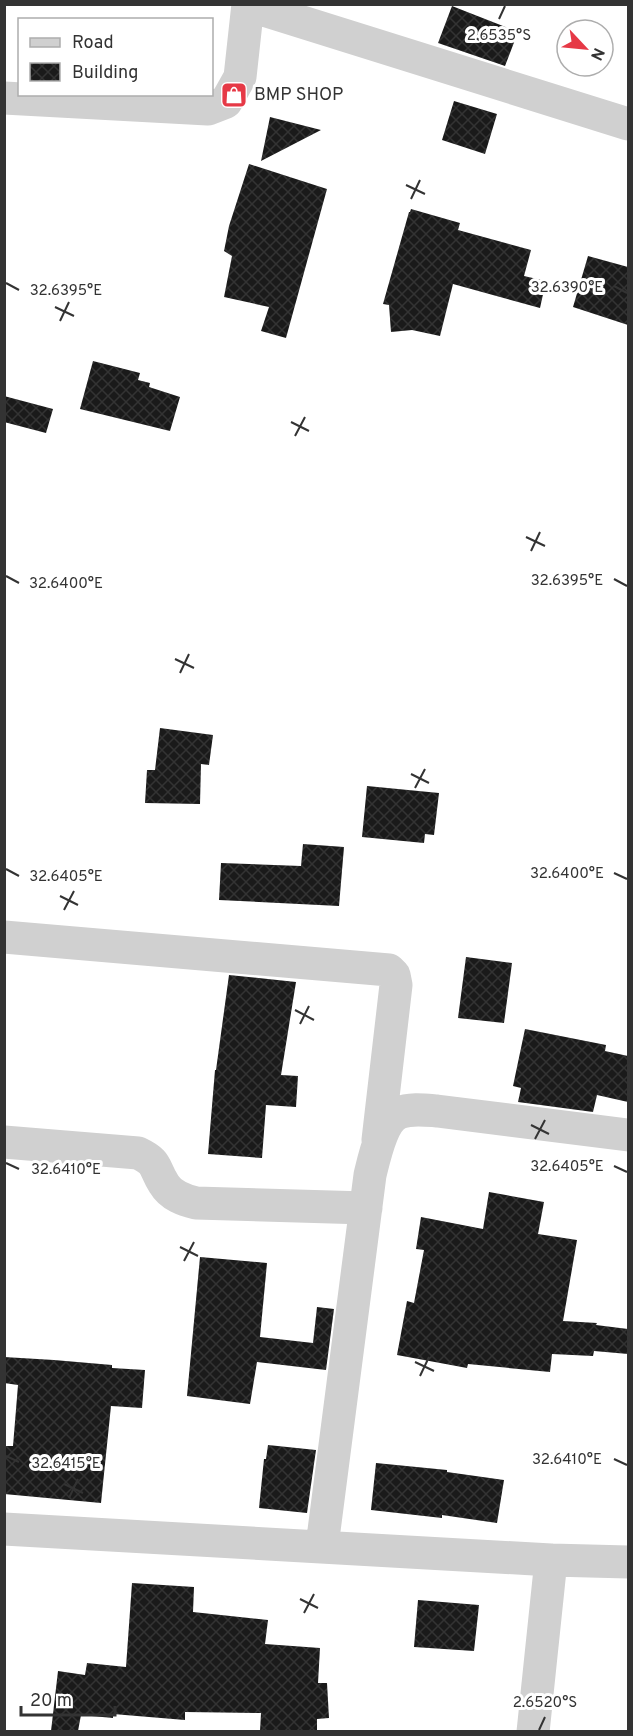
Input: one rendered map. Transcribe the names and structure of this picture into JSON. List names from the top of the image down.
{
  "places": {
    "shop": ["BMP SHOP"]
  },
  "legend": ["Road", "Building"],
  "scale_bar": "20 m",
  "north": "bottom right",
  "coordinates": [
    "2.6535°S",
    "32.6390°E",
    "32.6395°E",
    "32.6400°E",
    "32.6405°E",
    "32.6410°E",
    "32.6415°E",
    "2.6520°S"
  ]
}
